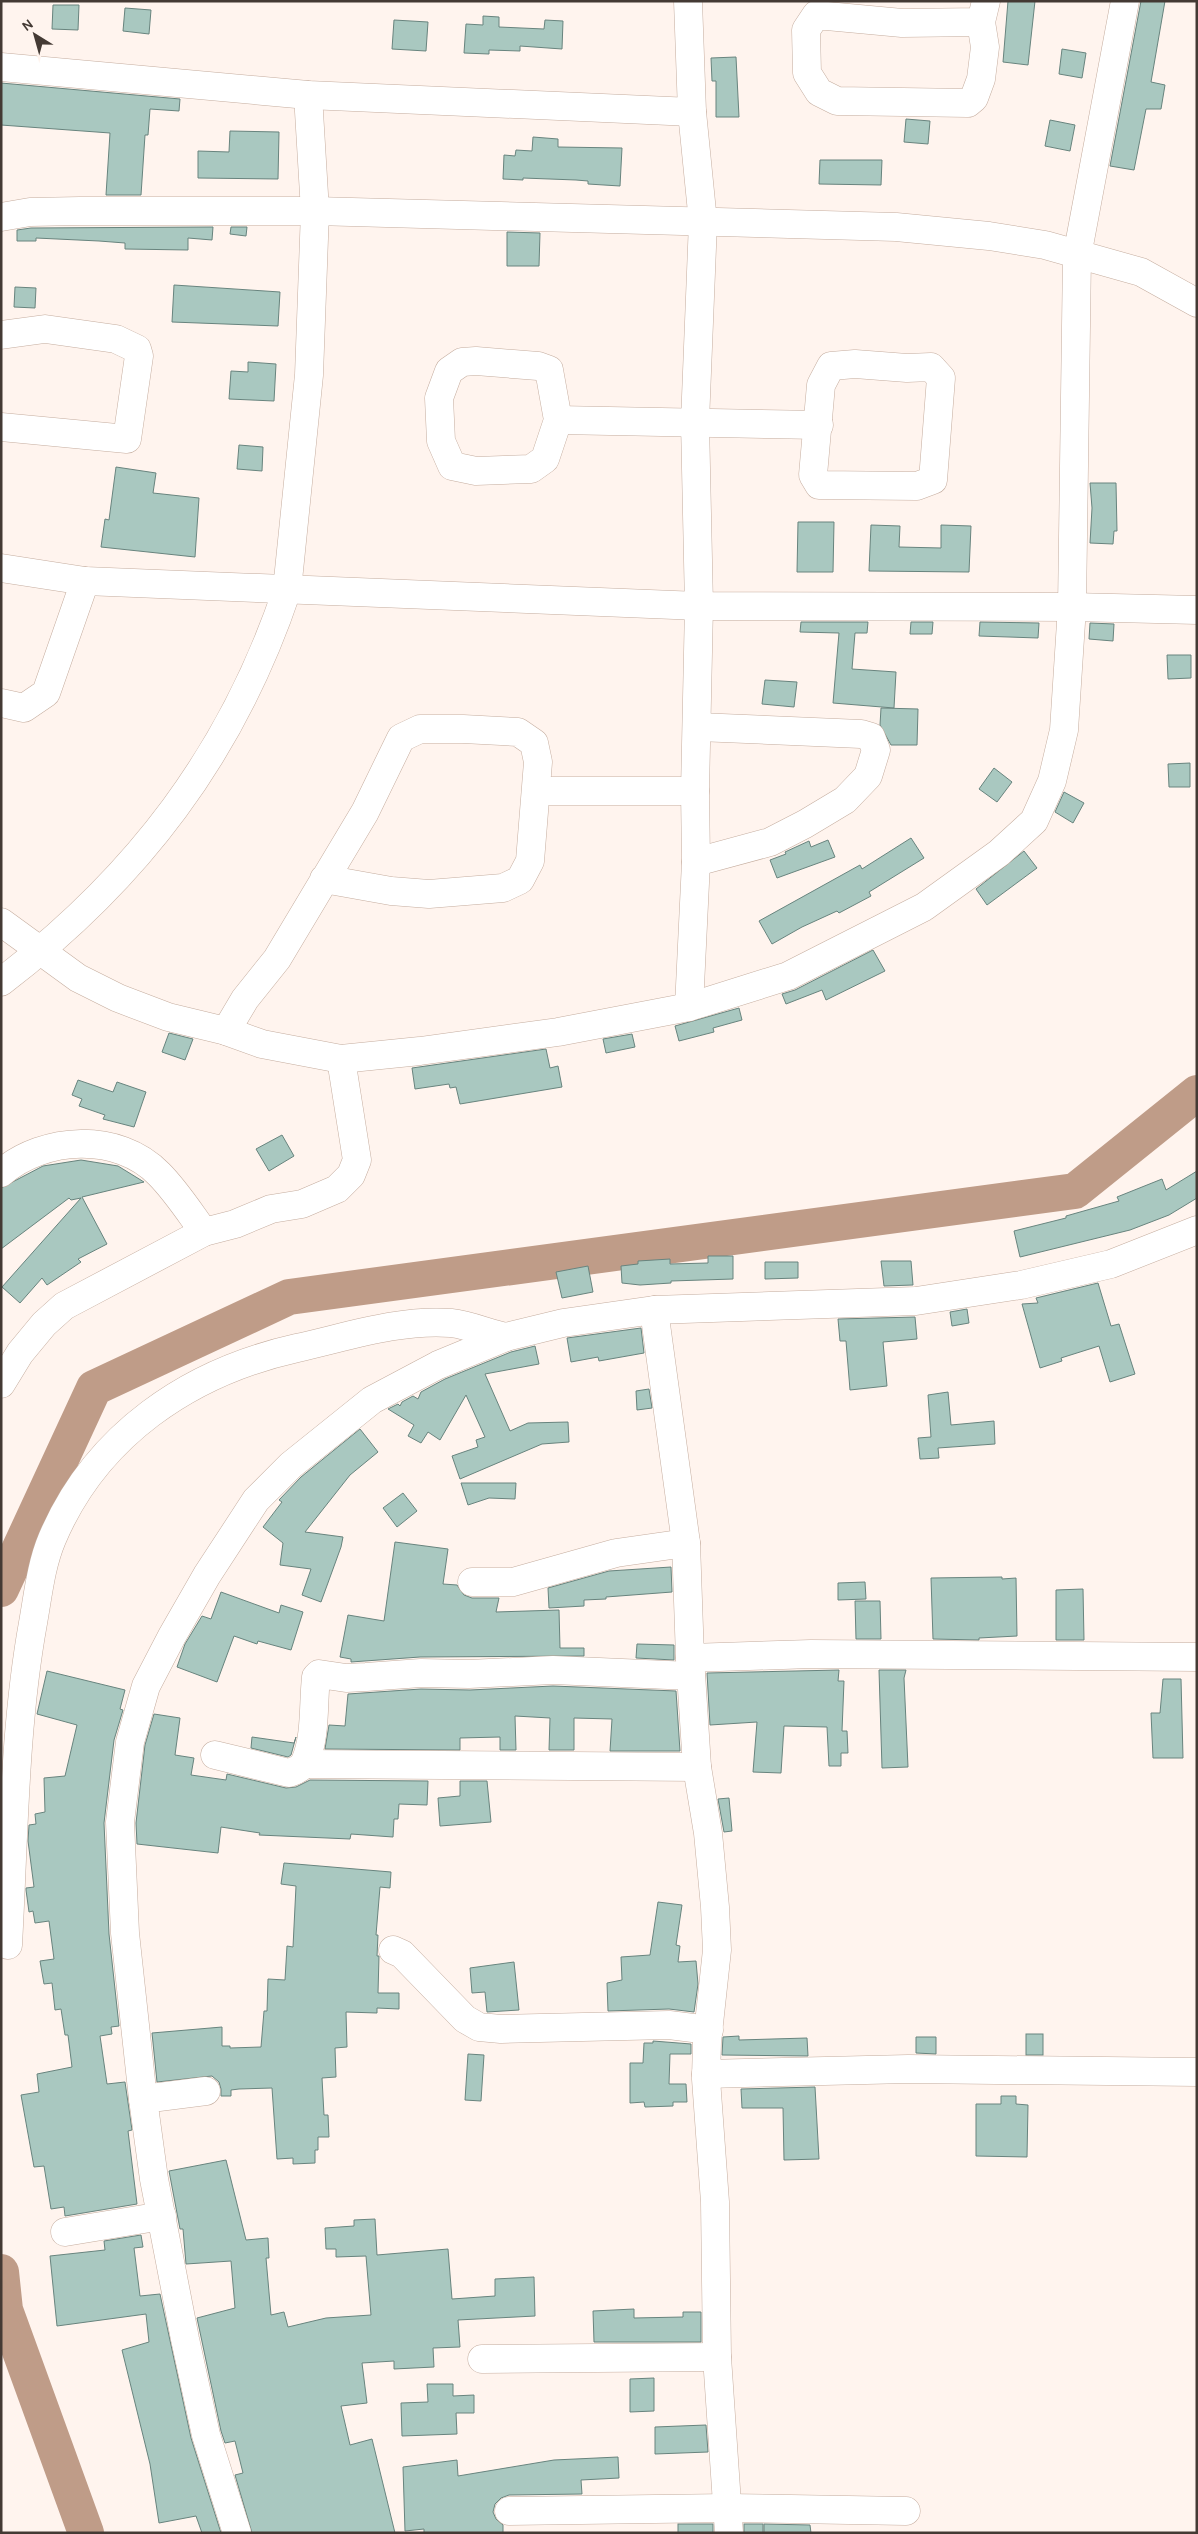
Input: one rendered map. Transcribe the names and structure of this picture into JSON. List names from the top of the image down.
{
  "north": "top left"
}
